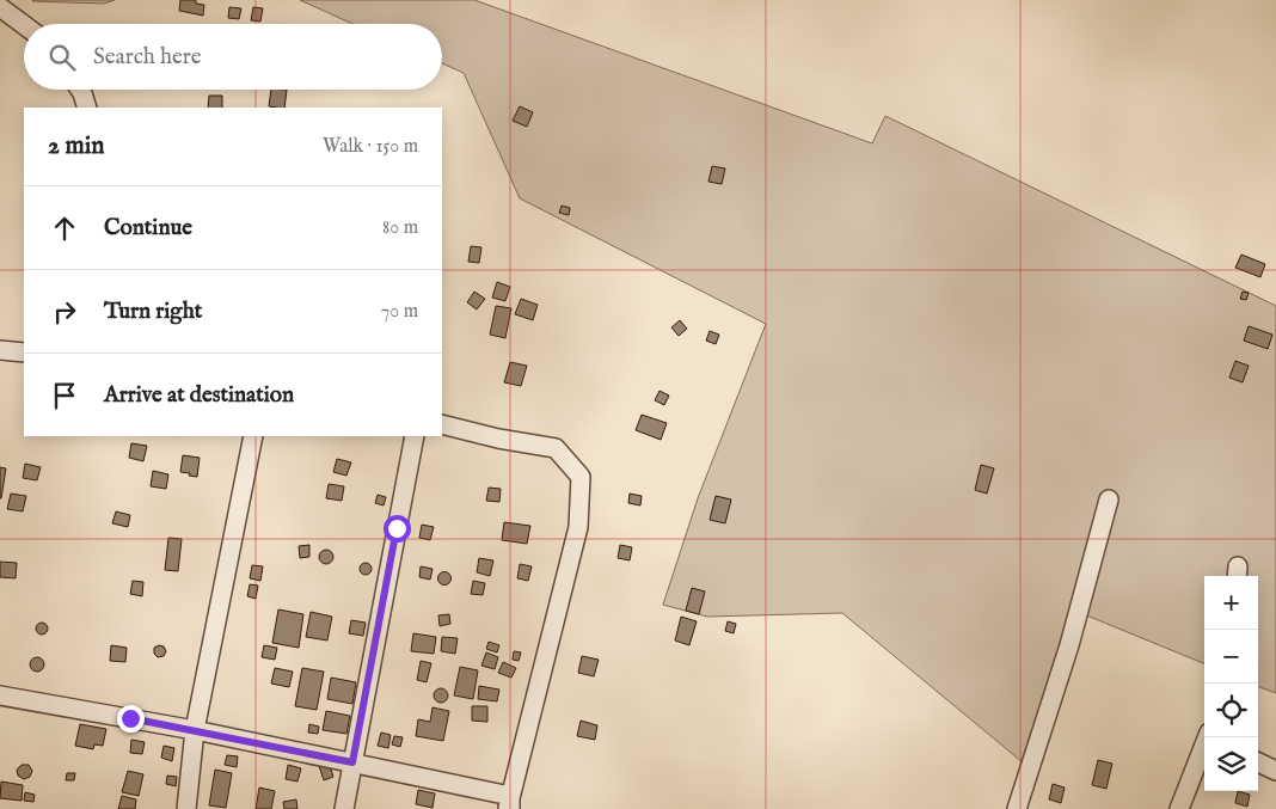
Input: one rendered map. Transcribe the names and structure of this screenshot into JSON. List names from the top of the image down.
{
  "page": {
    "search": "Search here",
    "heading": ["2 min", "Walk · 150 m"],
    "list": [
      ["Continue", "80 m"],
      ["Turn right", "70 m"],
      "Arrive at destination"
    ],
    "map_buttons": ["+", "−"]
  }
}
